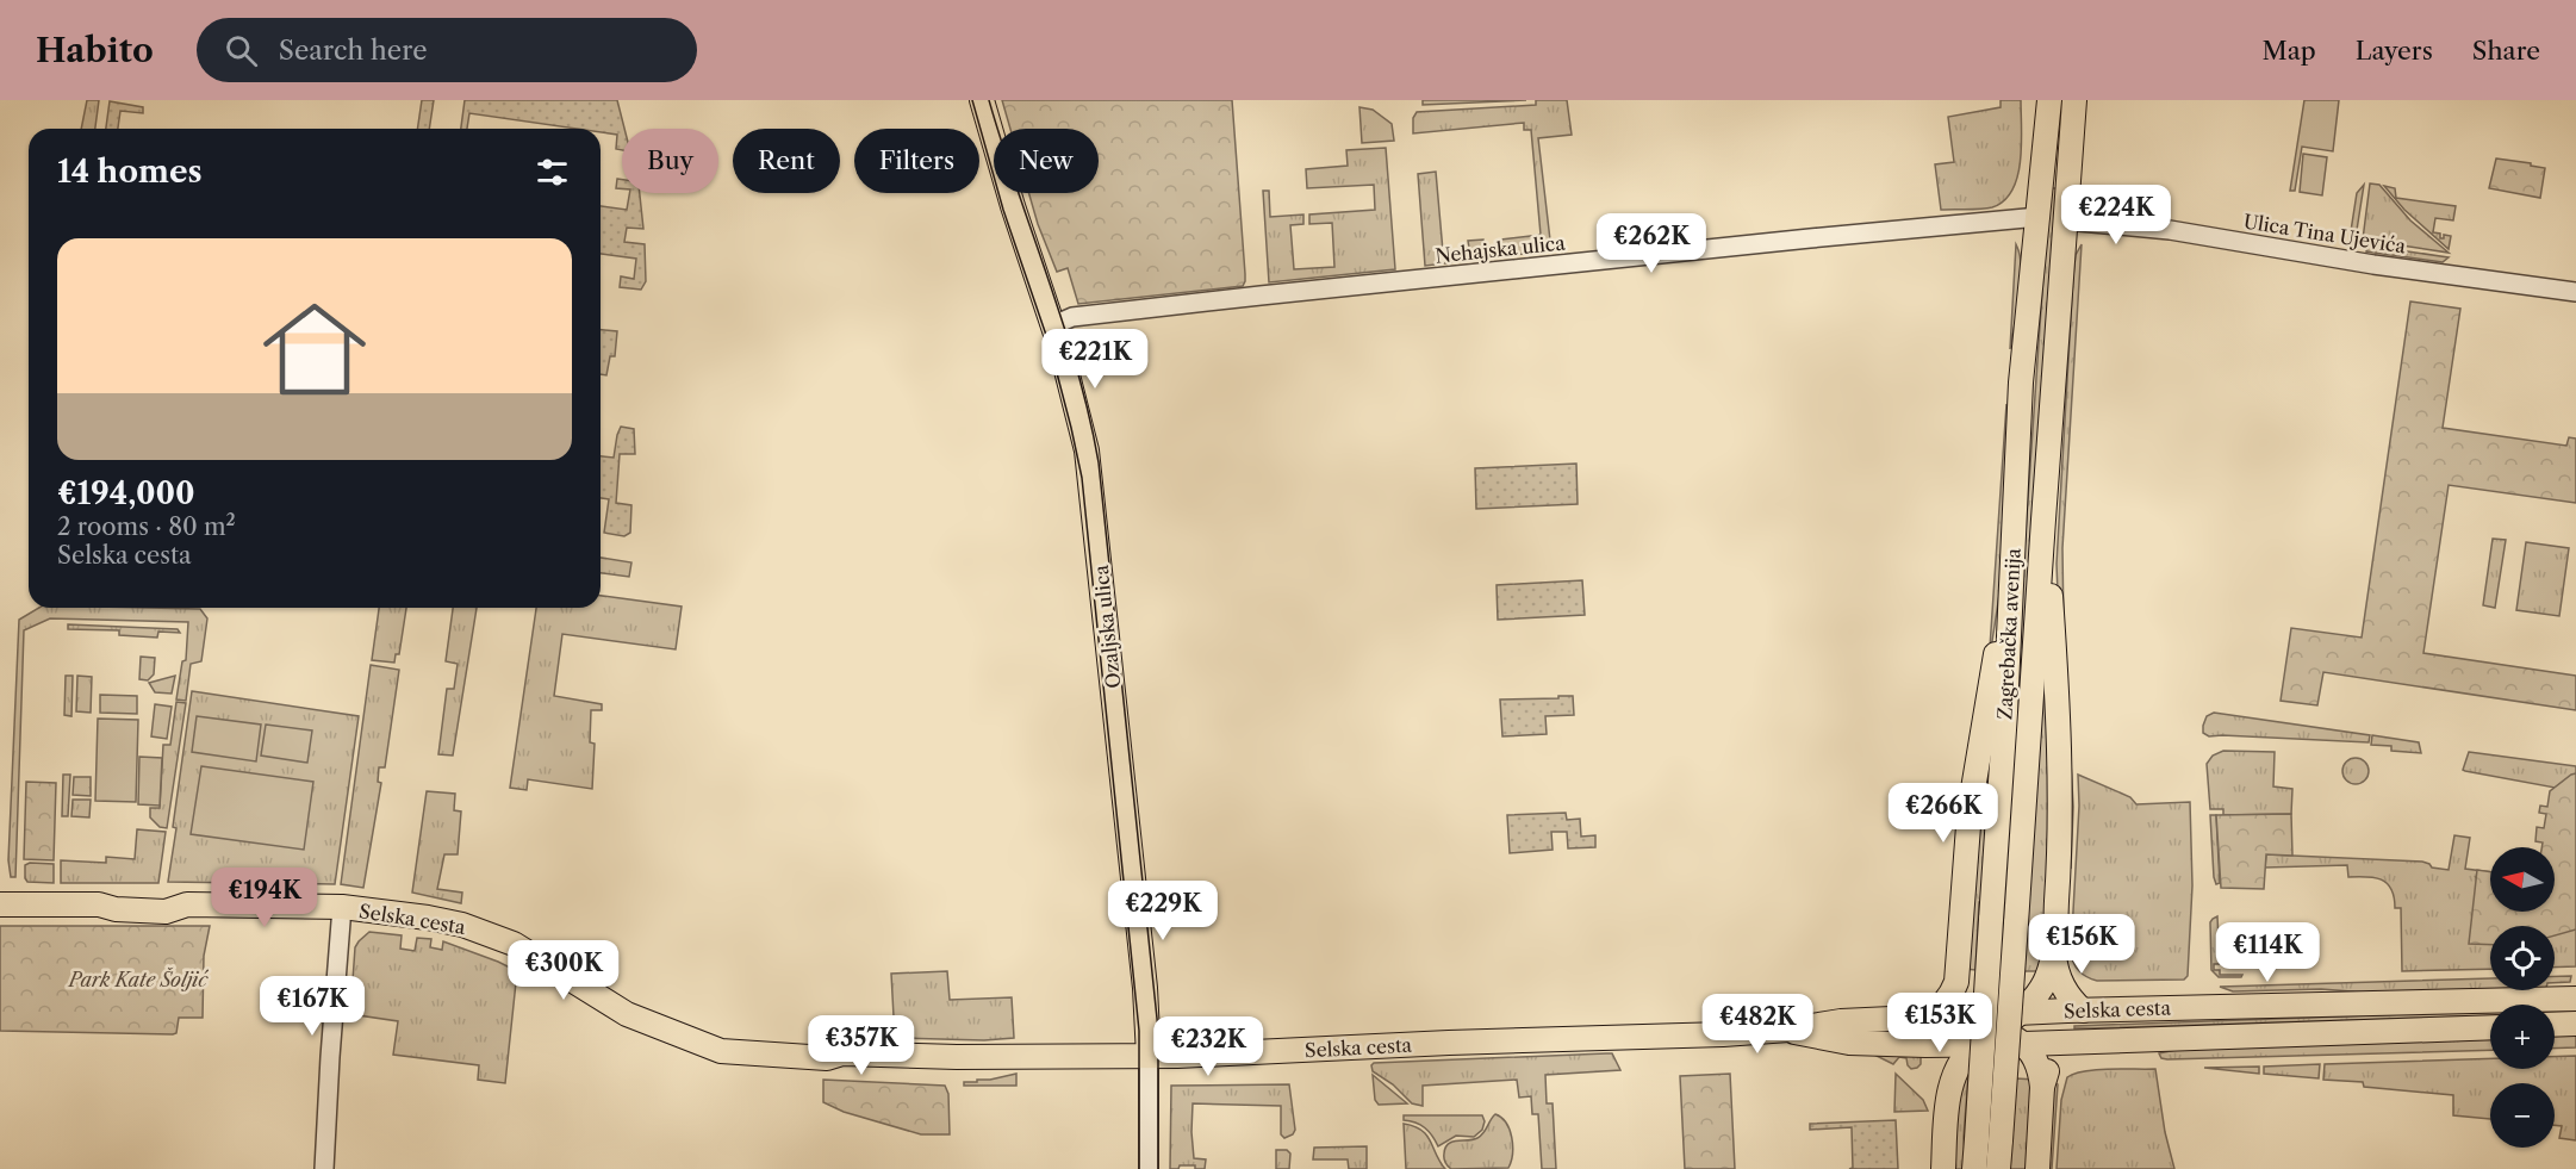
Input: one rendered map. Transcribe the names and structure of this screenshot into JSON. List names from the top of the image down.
{
  "streets": {
    "main road": ["Ozaljska ulica", "Zagrebačka avenija", "Selska cesta"],
    "street": ["Ulica Tina Ujevića", "Nehajska ulica"]
  },
  "crossings": [
    ["Ulica Tina Ujevića", "Zagrebačka avenija"],
    ["Nehajska ulica", "Ozaljska ulica"],
    ["Nehajska ulica", "Zagrebačka avenija"],
    ["Ozaljska ulica", "Selska cesta"]
  ],
  "parks": ["Park Kate Šoljić"],
  "north": "left",
  "page": {
    "header": "Habito",
    "search": "Search here",
    "nav": ["Map", "Layers", "Share"],
    "chip": [
      "Buy",
      "Rent",
      "Filters",
      "New"
    ],
    "heading": "14 homes",
    "price": [
      "€224K",
      "€262K",
      "€221K",
      "€266K",
      "€194K",
      "€229K",
      "€156K",
      "€114K",
      "€300K",
      "€167K",
      "€153K",
      "€482K",
      "€357K",
      "€232K"
    ],
    "list": [
      {
        "name": "€194,000",
        "note": "2 rooms · 80 m² · Selska cesta"
      }
    ],
    "map_buttons": ["+", "−"]
  }
}
